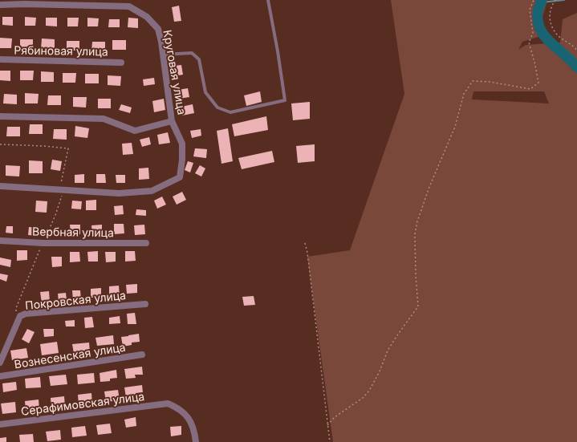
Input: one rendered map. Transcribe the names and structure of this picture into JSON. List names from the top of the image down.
{
  "streets": {
    "street": [
      "Рябиновая улица",
      "Круговая улица",
      "Вербная улица",
      "Покровская улица",
      "Вознесенская улица",
      "Серафимовская улица"
    ]
  }
}
